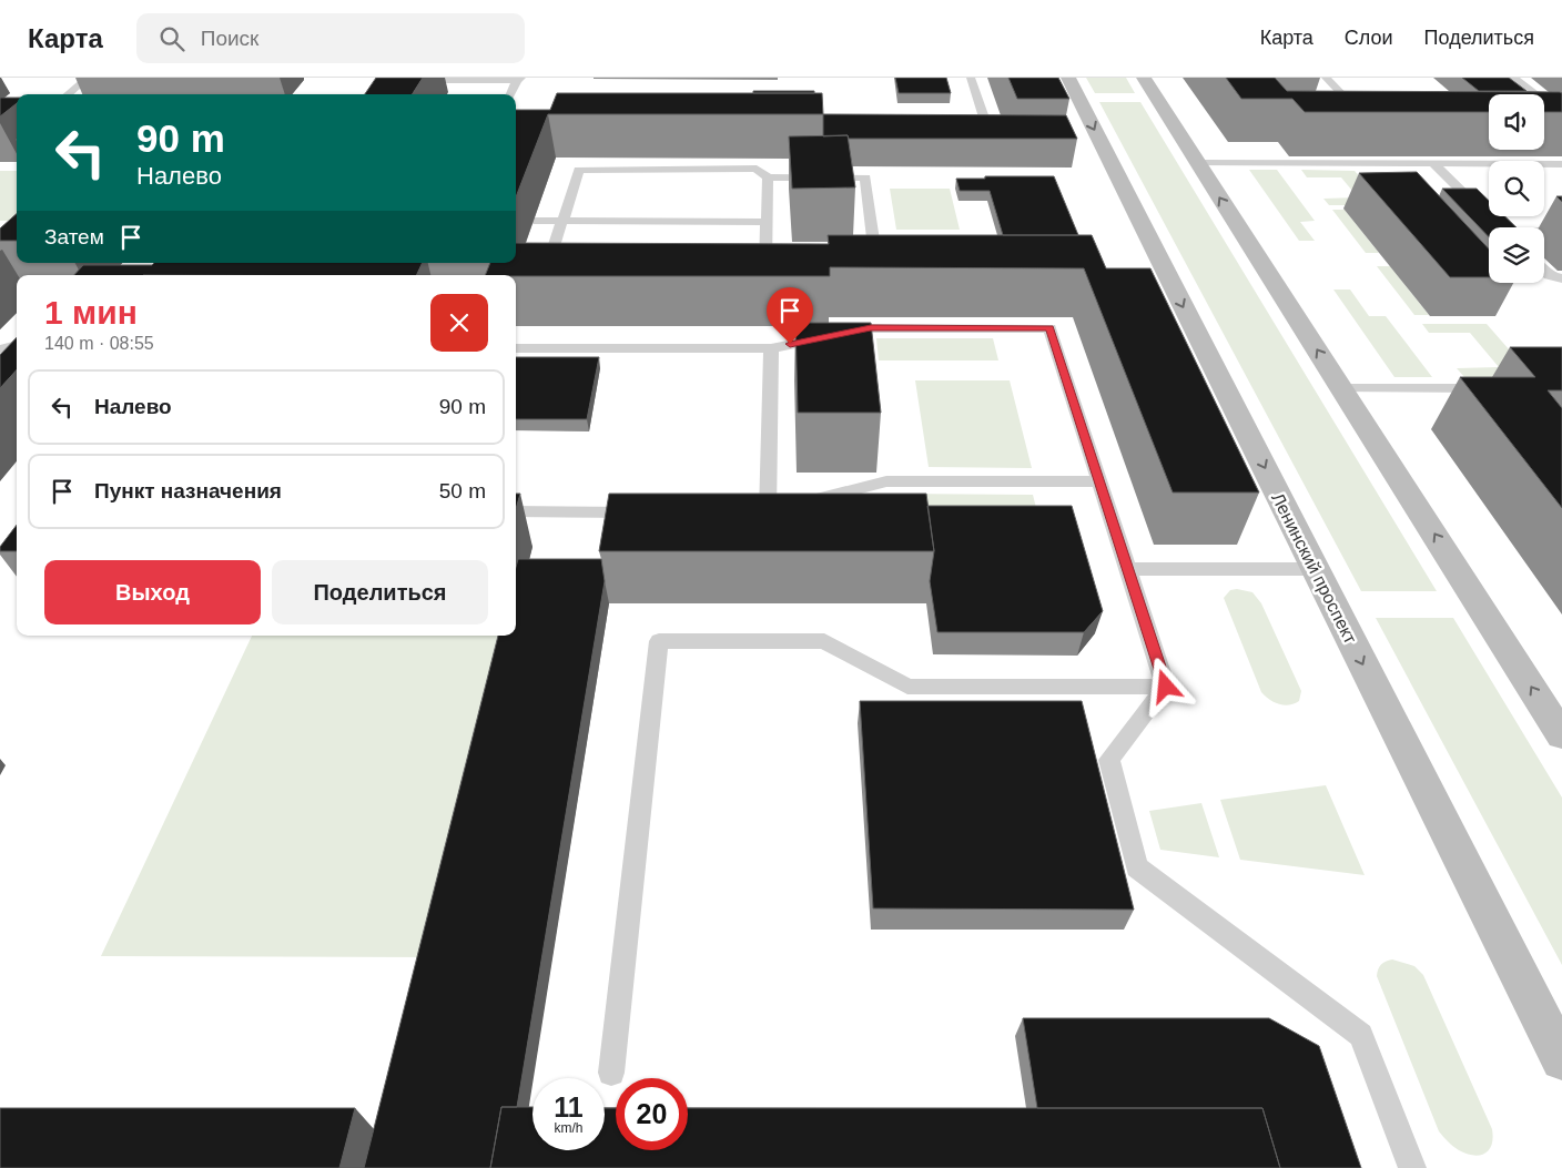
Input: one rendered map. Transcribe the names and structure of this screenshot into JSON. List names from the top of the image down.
{
  "streets": {
    "main road": ["Ленинский проспект"]
  },
  "page": {
    "header": "Карта",
    "search": "Поиск",
    "nav": ["Карта", "Слои", "Поделиться"],
    "turn": ["90 m", "Налево"],
    "then": "Затем",
    "heading": ["1 мин", "140 m · 08:55"],
    "list": [
      {
        "name": "Налево",
        "value": "90 m"
      },
      {
        "name": "Пункт назначения",
        "value": "50 m"
      }
    ],
    "buttons": ["Выход", "Поделиться"],
    "speed": "11 km/h",
    "limit": "20"
  }
}
